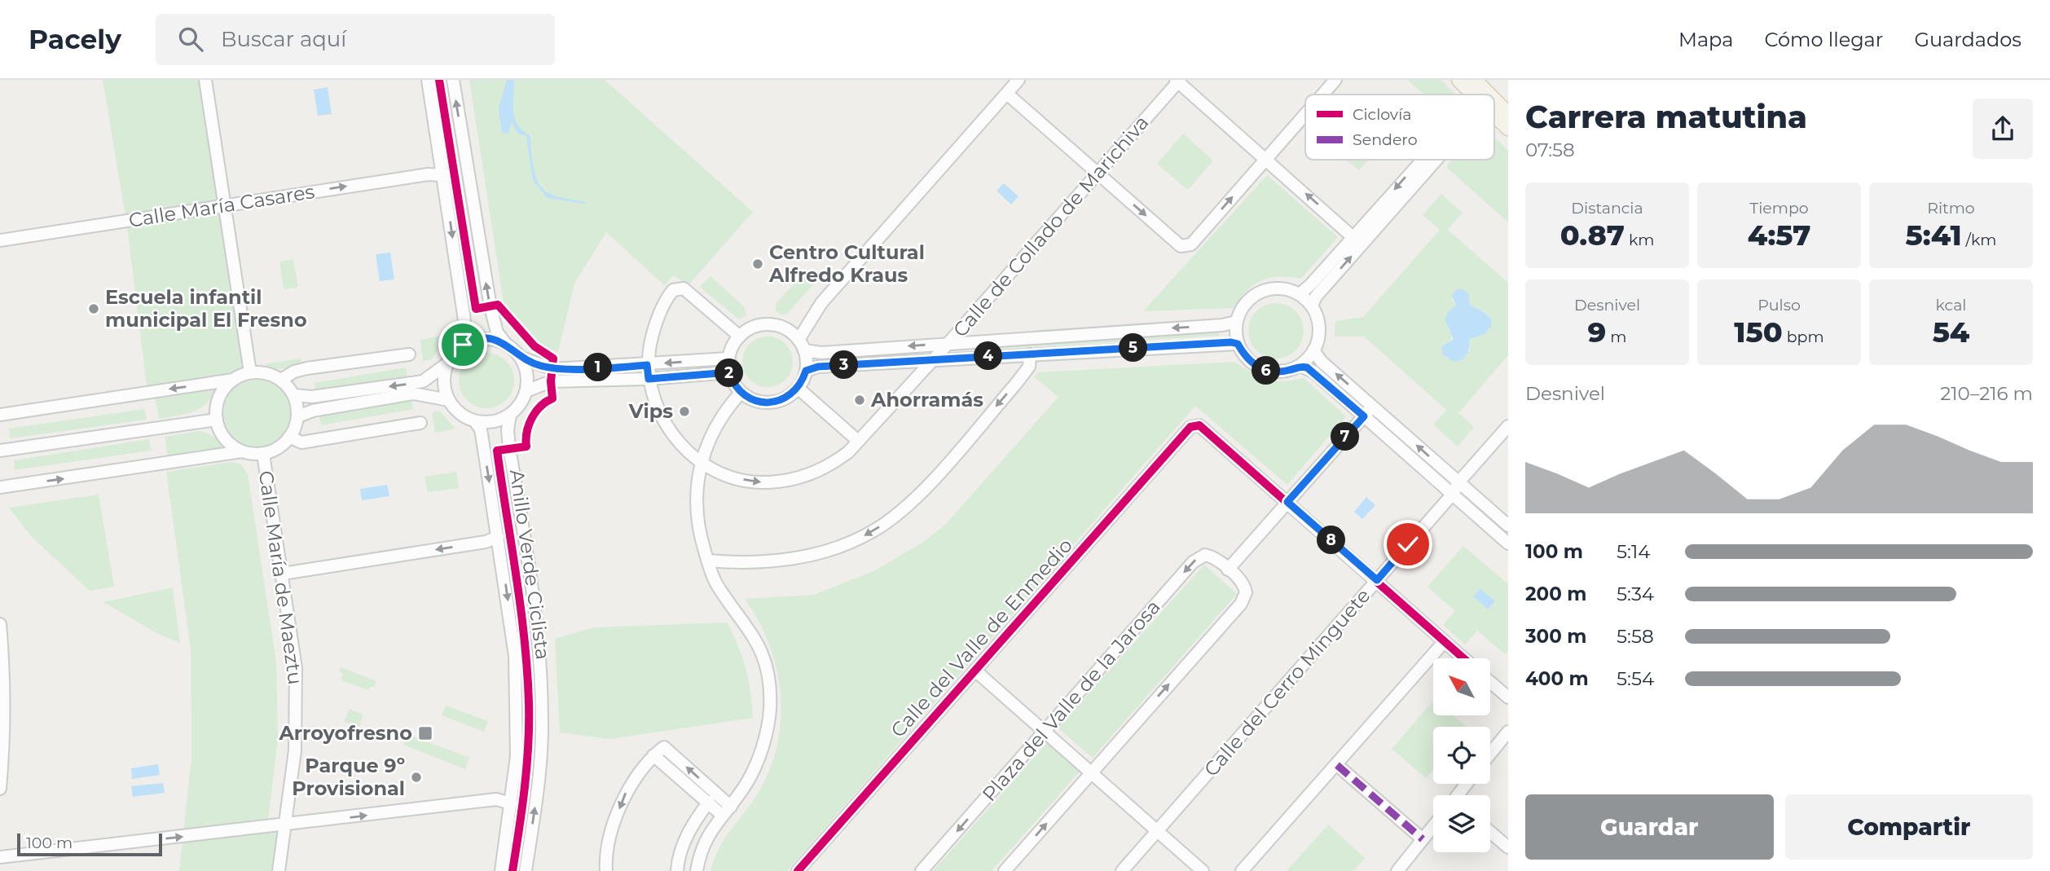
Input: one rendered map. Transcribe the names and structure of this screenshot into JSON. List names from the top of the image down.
{
  "streets": {
    "street": [
      "Calle María Casares",
      "Calle de Collado de Marichiva",
      "Calle María de Maeztu",
      "Calle del Valle de Enmedio",
      "Calle del Cerro Minguete",
      "Plaza del Valle de la Jarosa"
    ],
    "cycle path": ["Anillo Verde Ciclista"]
  },
  "one_way": ["Calle María Casares"],
  "places": {
    "other": [
      "Centro Cultural Alfredo Kraus",
      "Escuela infantil municipal El Fresno",
      "Ahorramás",
      "Vips",
      "Parque 9º Provisional"
    ],
    "transit": ["Arroyofresno"]
  },
  "legend": ["Ciclovía", "Sendero"],
  "scale_bar": "100 m",
  "north": "top left",
  "page": {
    "header": "Pacely",
    "search": "Buscar aquí",
    "nav": ["Mapa", "Cómo llegar", "Guardados"],
    "heading": ["Carrera matutina", "07:58"],
    "stats": [
      ["Distancia", "0.87 km"],
      ["Tiempo", "4:57"],
      ["Ritmo", "5:41 /km"],
      ["Desnivel", "9 m"],
      ["Pulso", "150 bpm"],
      ["kcal", "54"]
    ],
    "pins": [
      "5",
      "4",
      "3",
      "1",
      "6",
      "2",
      "7",
      "8"
    ],
    "chart": ["Desnivel", "210–216 m"],
    "list": [
      {
        "name": "100 m",
        "note": "5:14"
      },
      {
        "name": "200 m",
        "note": "5:34"
      },
      {
        "name": "300 m",
        "note": "5:58"
      },
      {
        "name": "400 m",
        "note": "5:54"
      }
    ],
    "buttons": ["Guardar", "Compartir"],
    "scale": "100 m"
  }
}
